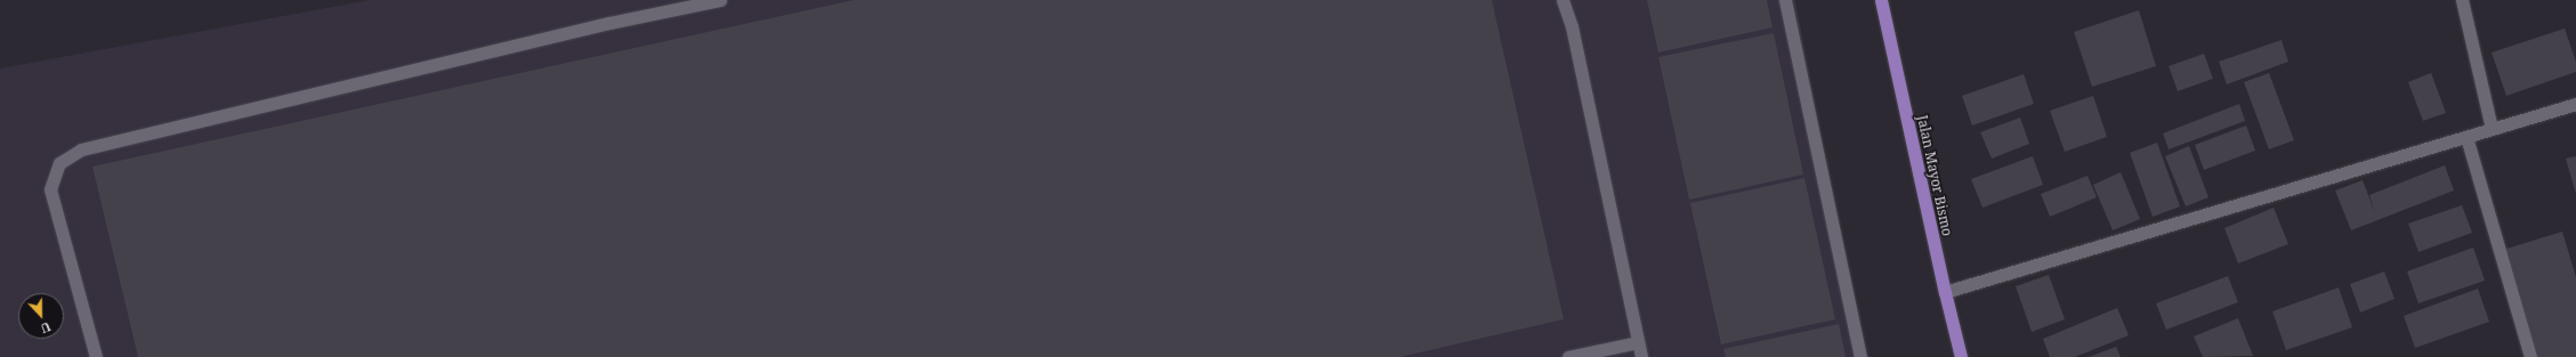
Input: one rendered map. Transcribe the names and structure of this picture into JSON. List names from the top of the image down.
{
  "streets": {
    "main road": ["Jalan Mayor Bismo"]
  },
  "north": "bottom"
}
